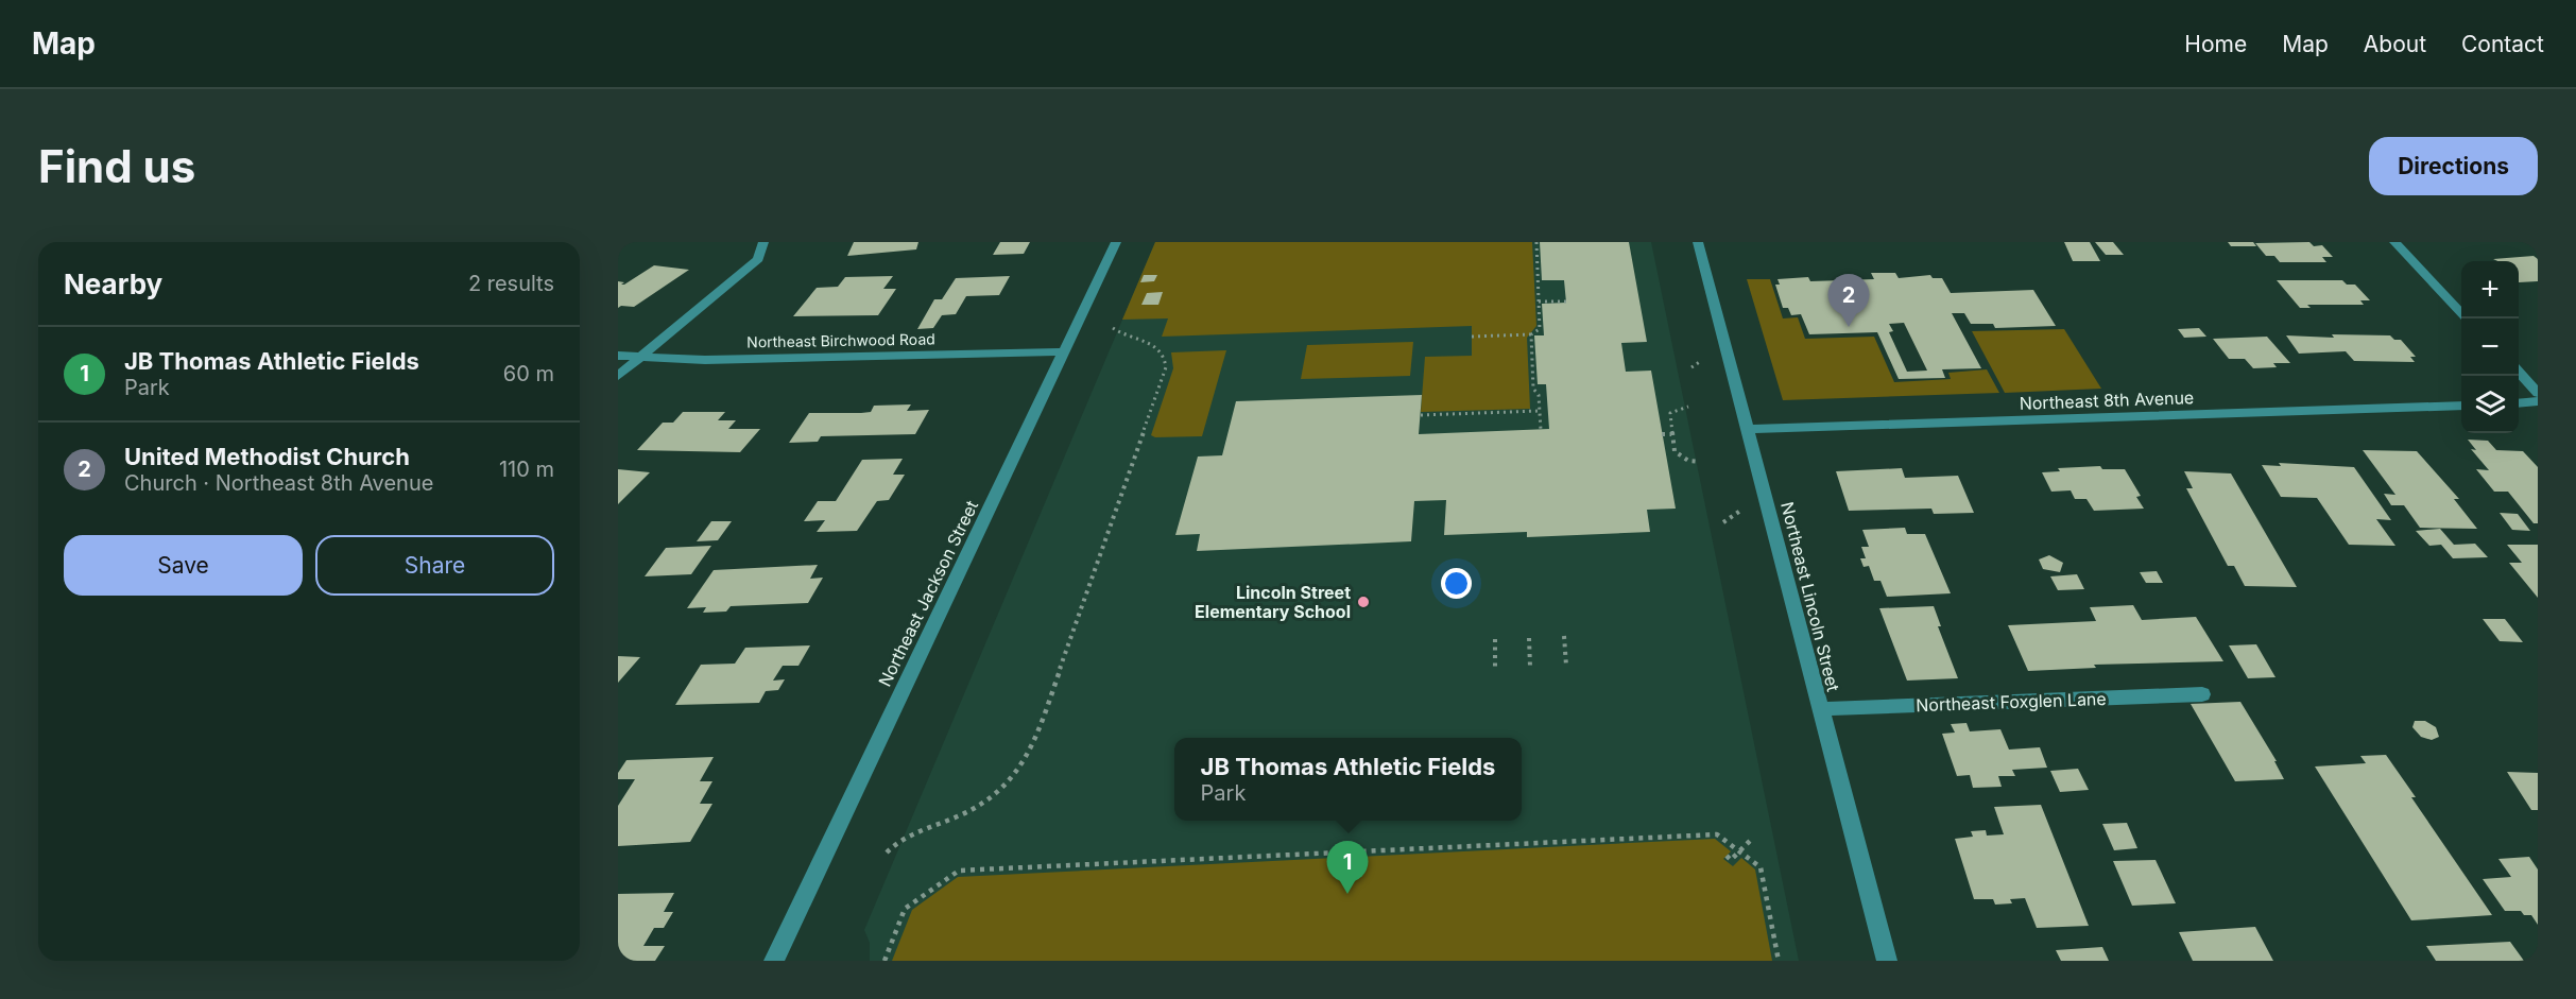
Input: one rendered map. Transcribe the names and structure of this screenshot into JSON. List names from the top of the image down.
{
  "streets": {
    "street": [
      "Northeast Birchwood Road",
      "Northeast 8th Avenue",
      "Northeast Jackson Street",
      "Northeast Lincoln Street",
      "Northeast Foxglen Lane"
    ]
  },
  "crossings": [
    ["Northeast Birchwood Road", "Northeast Jackson Street"],
    ["Northeast 8th Avenue", "Northeast Lincoln Street"],
    ["Northeast Lincoln Street", "Northeast Foxglen Lane"]
  ],
  "places": ["Lincoln Street Elementary School"],
  "page": {
    "header": "Map",
    "nav": [
      "Home",
      "Map",
      "About",
      "Contact"
    ],
    "buttons": [
      "Directions",
      ["Save", "Share"]
    ],
    "title": "Find us",
    "heading": ["Nearby", "2 results"],
    "map_buttons": ["+", "−"],
    "pins": ["2", "1"],
    "list": [
      {
        "mark": "1",
        "name": "JB Thomas Athletic Fields",
        "note": "Park",
        "value": "60 m"
      },
      {
        "mark": "2",
        "name": "United Methodist Church",
        "note": "Church · Northeast 8th Avenue",
        "value": "110 m"
      }
    ],
    "popup": ["JB Thomas Athletic Fields", "Park"]
  }
}
